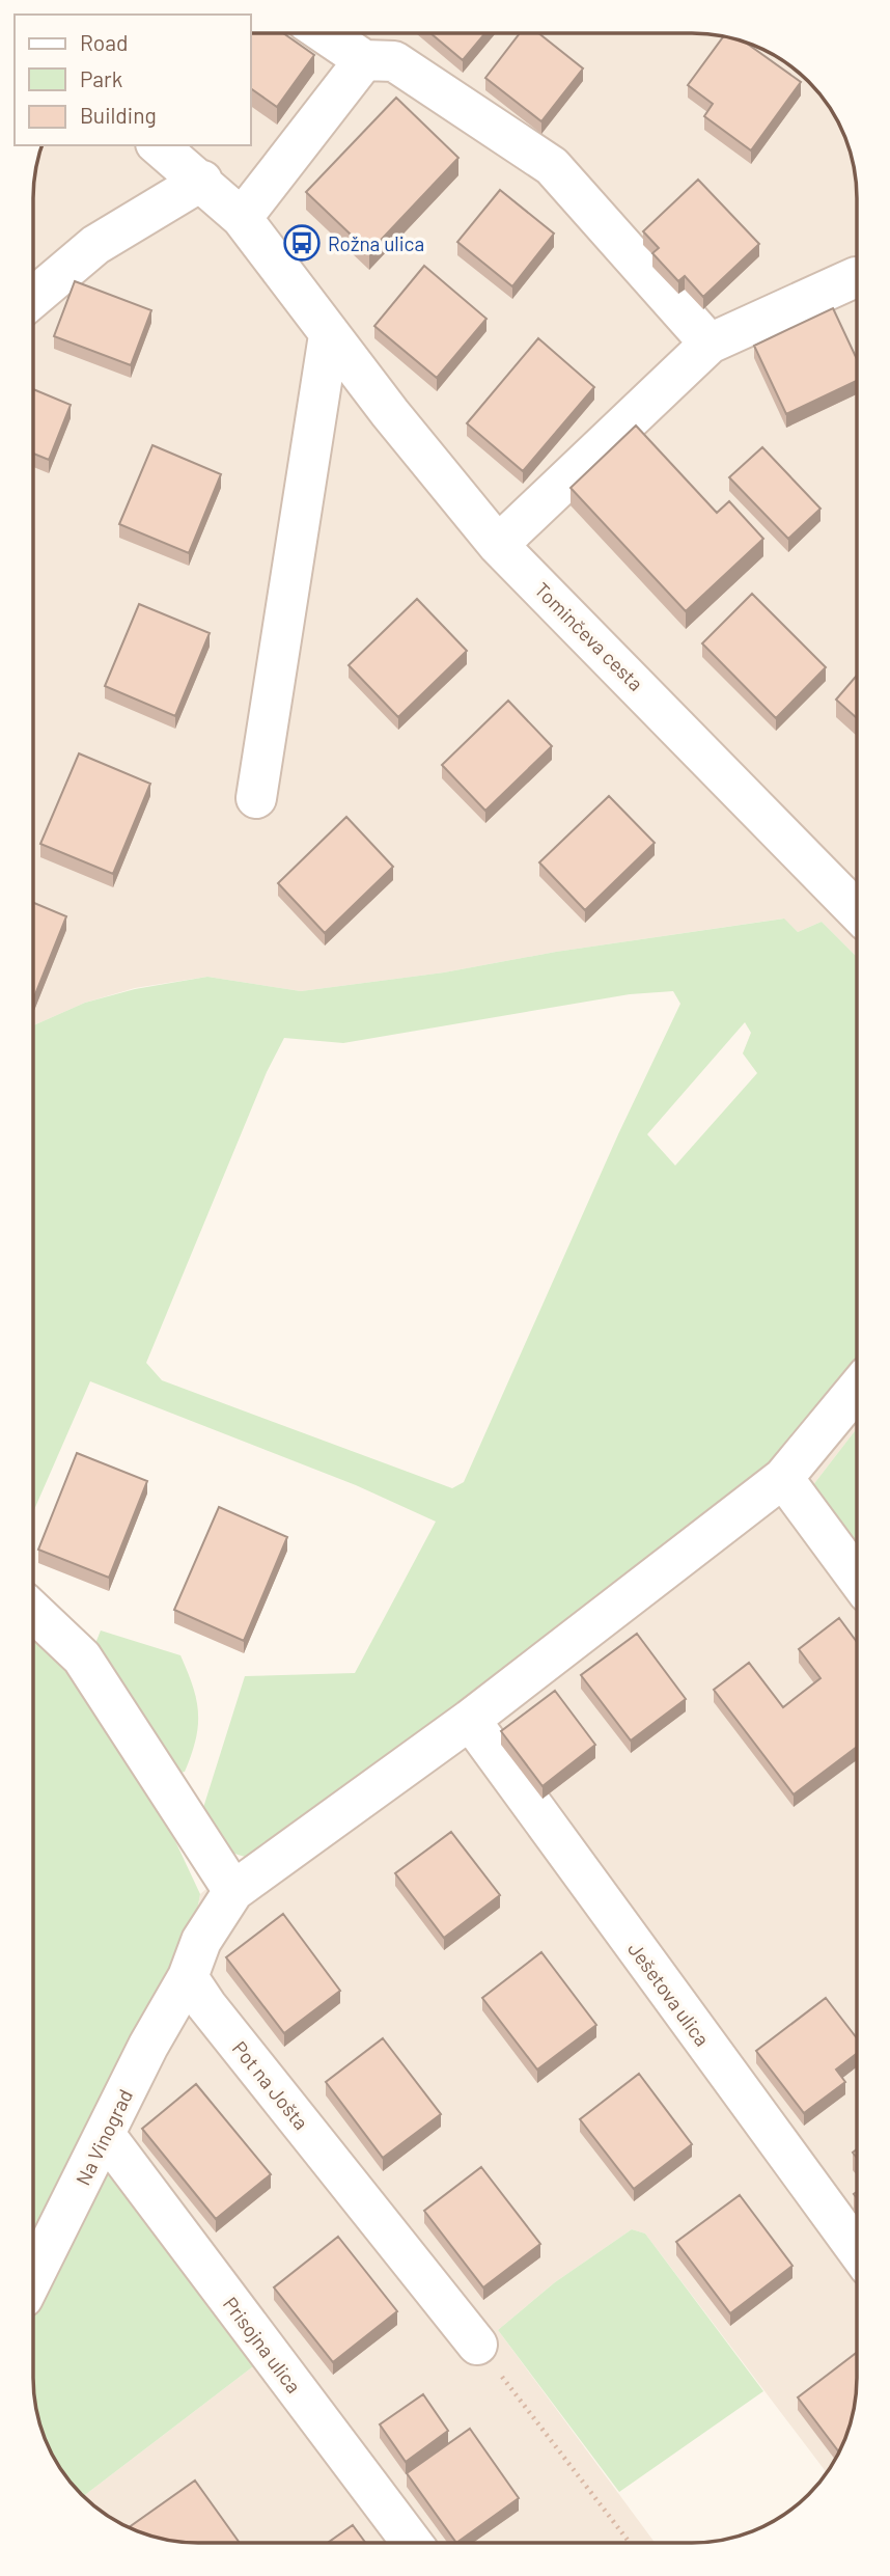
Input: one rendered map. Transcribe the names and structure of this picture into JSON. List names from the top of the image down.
{
  "streets": {
    "street": [
      "Tominčeva cesta",
      "Ješetova ulica",
      "Pot na Jošta",
      "Na Vinograd",
      "Prisojna ulica"
    ]
  },
  "crossings": [
    ["Pot na Jošta", "Na Vinograd"],
    ["Na Vinograd", "Prisojna ulica"]
  ],
  "places": {
    "bus stop": ["Rožna ulica"]
  },
  "legend": ["Road", "Park", "Building"]
}
